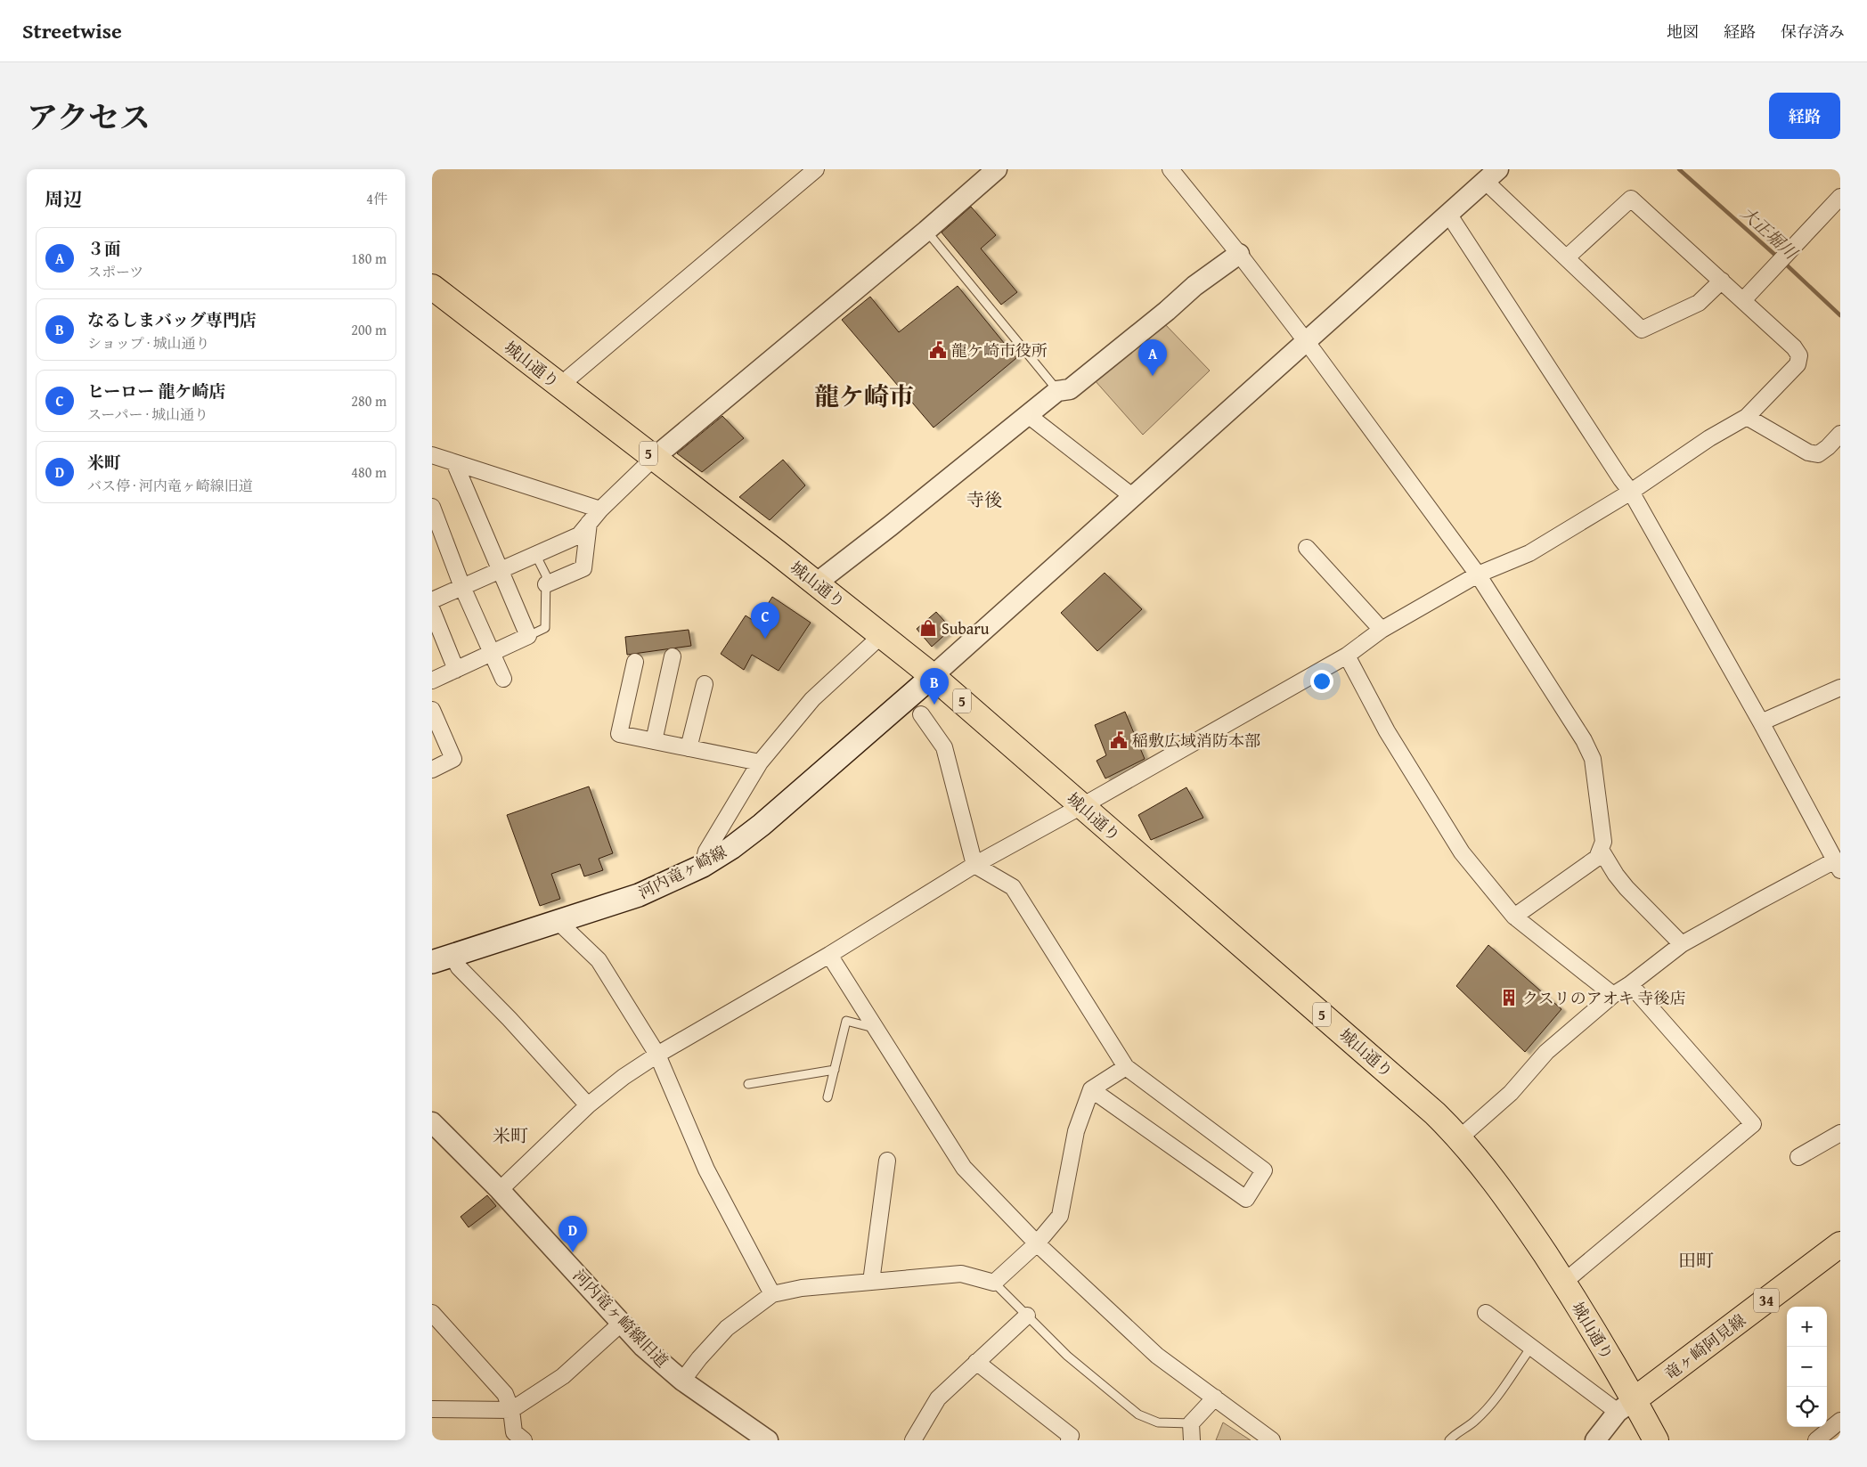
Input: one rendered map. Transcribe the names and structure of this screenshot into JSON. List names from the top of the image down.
{
  "streets": {
    "main road": [
      "城山通り",
      "5",
      "河内竜ヶ崎線",
      "34",
      "竜ヶ崎阿見線"
    ],
    "street": ["河内竜ヶ崎線旧道"]
  },
  "crossings": [
    ["城山通り", "河内竜ヶ崎線"],
    ["城山通り", "竜ヶ崎阿見線"]
  ],
  "districts": [
    "龍ケ崎市",
    "寺後",
    "米町",
    "田町"
  ],
  "water": ["大正堀川"],
  "places": {
    "public building": ["龍ケ崎市役所", "稲敷広域消防本部"],
    "shop": ["Subaru"],
    "building": ["クスリのアオキ 寺後店"]
  },
  "page": {
    "header": "Streetwise",
    "nav": ["地図", "経路", "保存済み"],
    "title": "アクセス",
    "buttons": "経路",
    "heading": ["周辺", "4件"],
    "list": [
      {
        "mark": "A",
        "name": "３面",
        "note": "スポーツ",
        "value": "180 m"
      },
      {
        "mark": "B",
        "name": "なるしまバッグ専門店",
        "note": "ショップ · 城山通り",
        "value": "200 m"
      },
      {
        "mark": "C",
        "name": "ヒーロー 龍ケ崎店",
        "note": "スーパー · 城山通り",
        "value": "280 m"
      },
      {
        "mark": "D",
        "name": "米町",
        "note": "バス停 · 河内竜ヶ崎線旧道",
        "value": "480 m"
      }
    ],
    "pins": [
      "A",
      "C",
      "B",
      "D"
    ],
    "map_buttons": ["+", "−"]
  }
}
